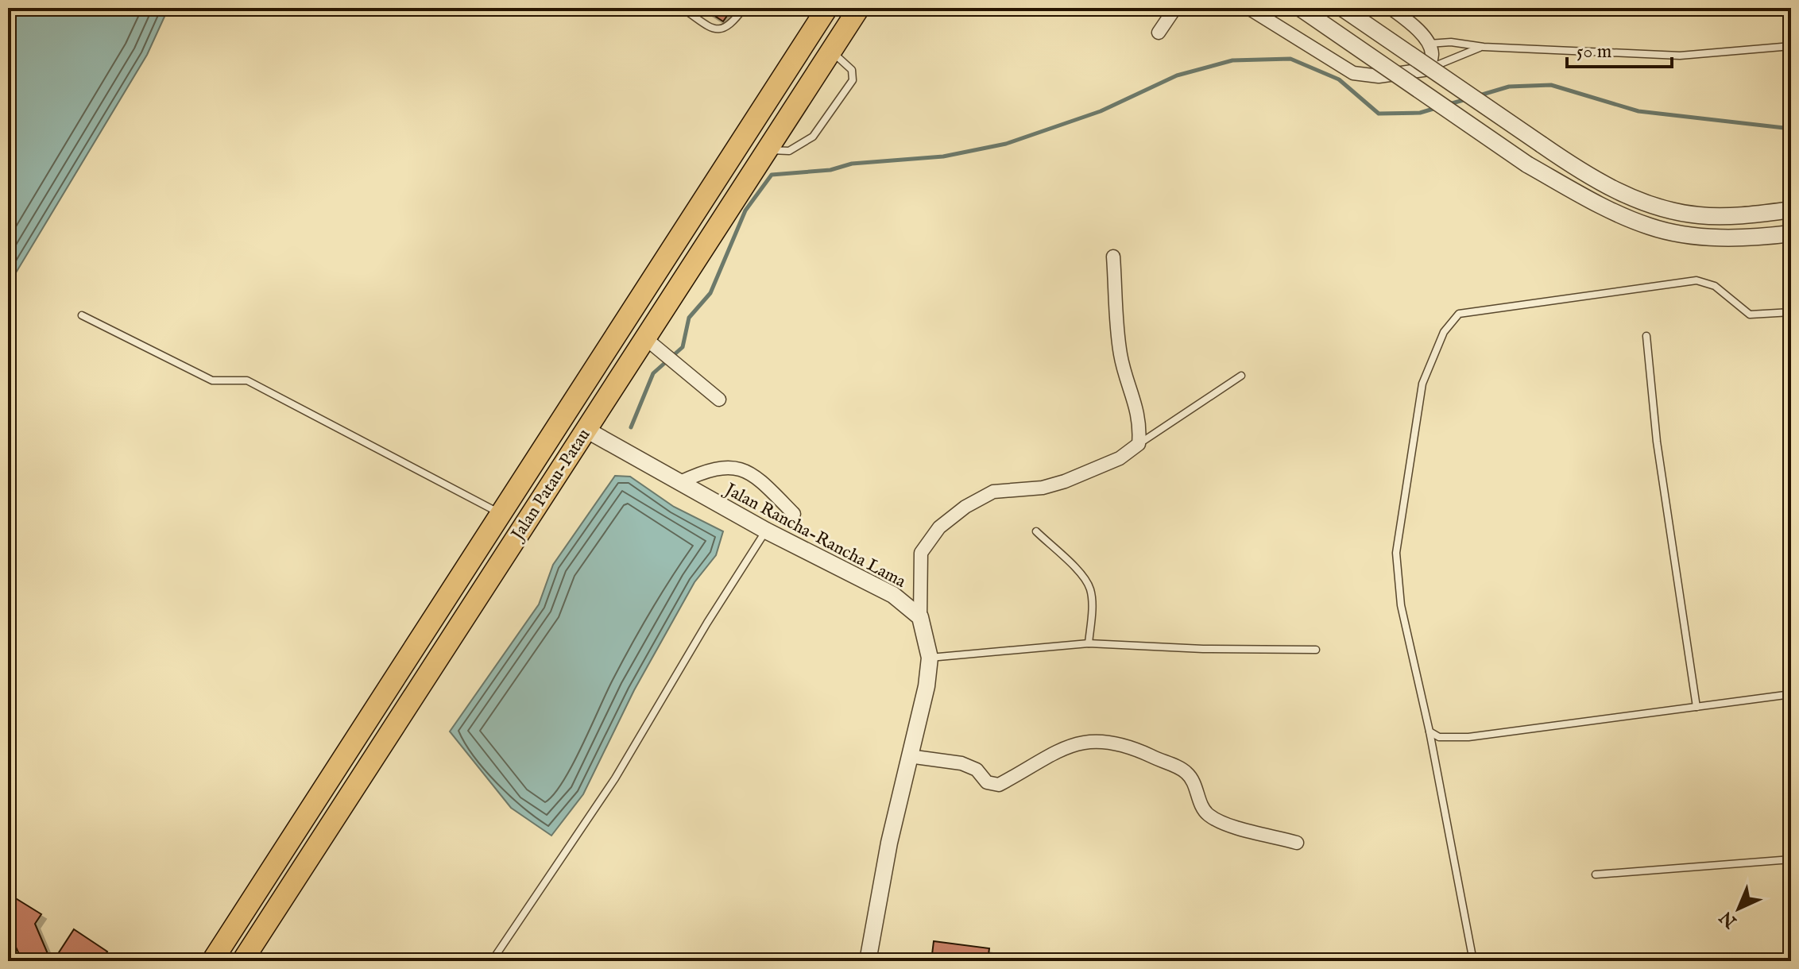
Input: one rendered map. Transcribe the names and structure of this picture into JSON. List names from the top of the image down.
{
  "streets": {
    "main road": ["Jalan Patau-Patau"],
    "street": ["Jalan Rancha-Rancha Lama"]
  },
  "crossings": [
    ["Jalan Patau-Patau", "Jalan Rancha-Rancha Lama"]
  ],
  "scale_bar": "50 m",
  "north": "bottom left"
}
